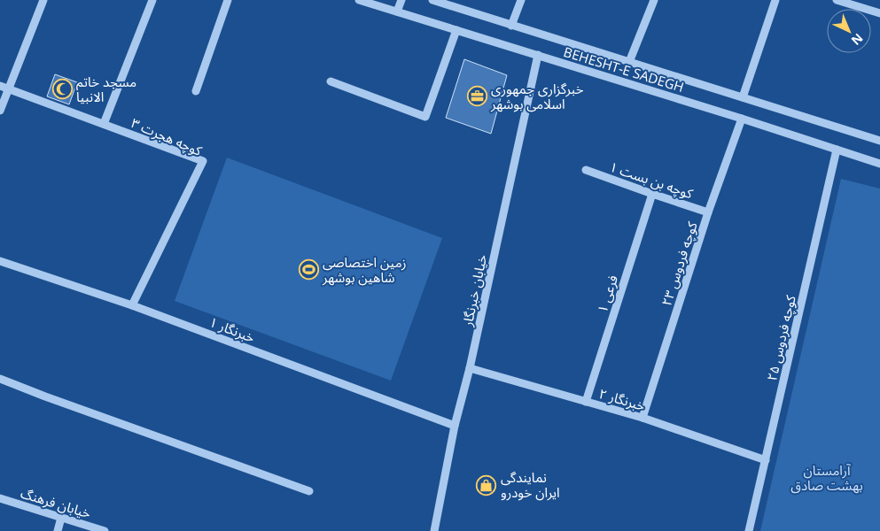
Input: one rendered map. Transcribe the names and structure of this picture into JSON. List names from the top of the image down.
{
  "streets": {
    "street": [
      "BEHESHT-E SADEGH",
      "کوچه هجرت ۳",
      "کوچه بن بست ۱",
      "کوچه فردوس ۲۳",
      "خیابان خبرنگار",
      "فرعی ۱",
      "خبرنگار ۱",
      "کوچه فردوس ۲۵",
      "خبرنگار ۲",
      "خیابان فرهنگ"
    ]
  },
  "crossings": [
    ["BEHESHT-E SADEGH", "کوچه فردوس ۲۳"],
    ["BEHESHT-E SADEGH", "خیابان خبرنگار"],
    ["BEHESHT-E SADEGH", "کوچه فردوس ۲۵"],
    ["کوچه هجرت ۳", "خبرنگار ۱"],
    ["کوچه بن بست ۱", "کوچه فردوس ۲۳"],
    ["کوچه بن بست ۱", "فرعی ۱"],
    ["کوچه فردوس ۲۳", "خبرنگار ۲"],
    ["خیابان خبرنگار", "خبرنگار ۱"],
    ["خیابان خبرنگار", "خبرنگار ۲"],
    ["فرعی ۱", "خبرنگار ۲"],
    ["کوچه فردوس ۲۵", "خبرنگار ۲"]
  ],
  "parks": ["آرامستان بهشت صادق"],
  "places": {
    "mosque": ["مسجد خاتم الانبیا"],
    "office": ["خبرگزاری جمهوری اسلامی بوشهر"],
    "sports": ["زمین اختصاصی شاهین بوشهر"],
    "shop": ["نمایندگی ایران خودرو"]
  },
  "north": "bottom right"
}
